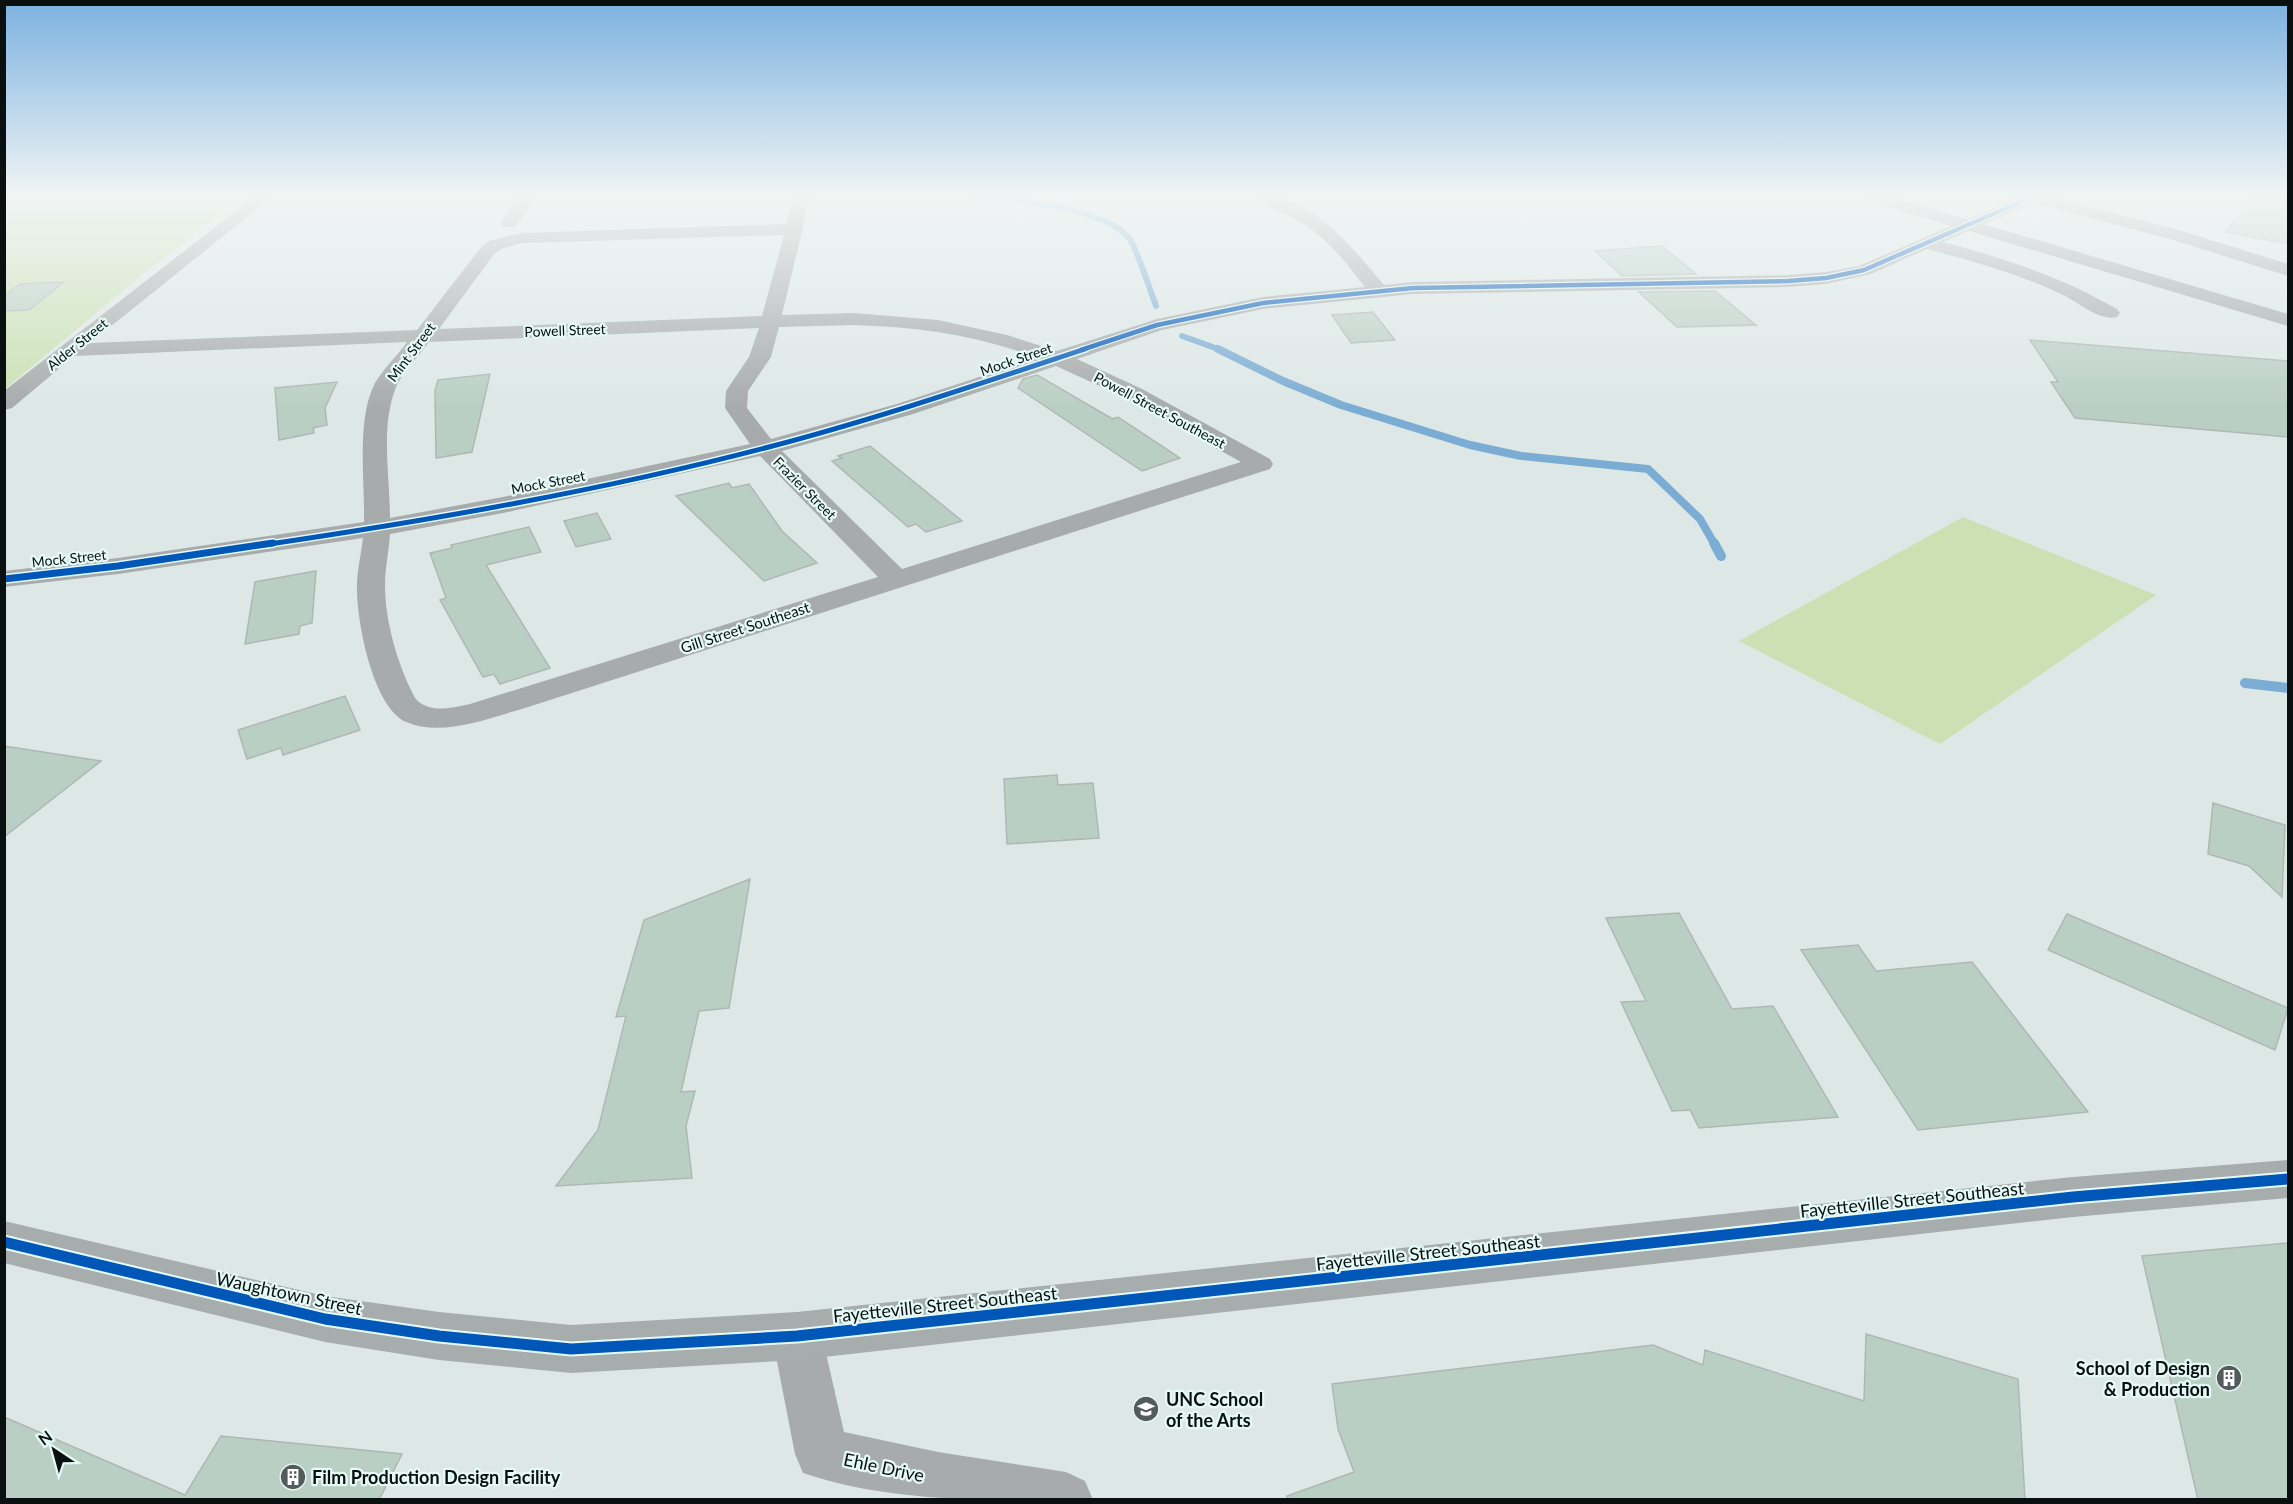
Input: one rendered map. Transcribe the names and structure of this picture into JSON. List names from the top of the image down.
{
  "streets": {
    "main road": ["Fayetteville Street Southeast", "Waughtown Street"],
    "street": [
      "Powell Street",
      "Alder Street",
      "Mint Street",
      "Mock Street",
      "Powell Street Southeast",
      "Frazier Street",
      "Gill Street Southeast",
      "Ehle Drive"
    ]
  },
  "crossings": [
    ["Powell Street", "Alder Street"],
    ["Powell Street", "Mint Street"],
    ["Powell Street", "Mock Street"],
    ["Powell Street", "Powell Street Southeast"],
    ["Powell Street", "Frazier Street"],
    ["Mint Street", "Mock Street"],
    ["Mint Street", "Gill Street Southeast"],
    ["Mock Street", "Powell Street Southeast"],
    ["Mock Street", "Frazier Street"],
    ["Mock Street", "Gill Street Southeast"],
    ["Powell Street Southeast", "Gill Street Southeast"],
    ["Frazier Street", "Gill Street Southeast"],
    ["Fayetteville Street Southeast", "Waughtown Street"],
    ["Fayetteville Street Southeast", "Ehle Drive"]
  ],
  "places": {
    "building": ["School of Design & Production", "Film Production Design Facility"],
    "school or university": ["UNC School of the Arts"]
  },
  "north": "top left"
}
